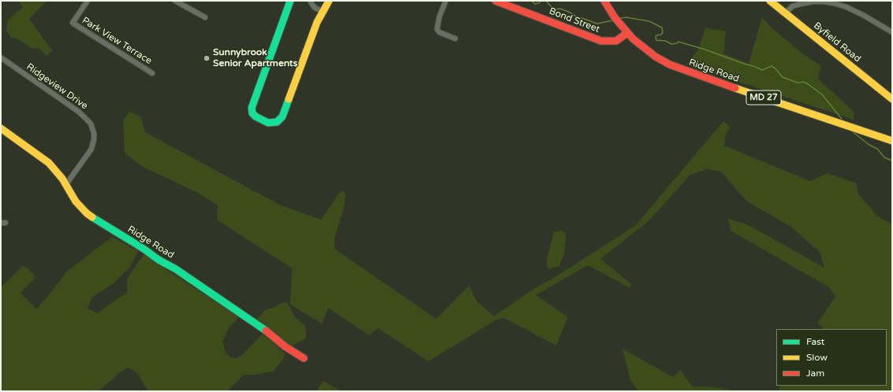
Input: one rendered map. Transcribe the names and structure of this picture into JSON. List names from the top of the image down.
{
  "streets": {
    "main road": [
      "Bond Street",
      "Byfield Road",
      "Ridge Road",
      "MD 27"
    ],
    "street": ["Park View Terrace", "Ridgeview Drive"]
  },
  "crossings": [
    ["Bond Street", "Ridge Road"],
    ["Bond Street", "MD 27"],
    ["Ridge Road", "Ridgeview Drive"],
    ["Ridge Road", "MD 27"]
  ],
  "places": ["Sunnybrook Senior Apartments"],
  "legend": ["Fast", "Slow", "Jam"]
}
